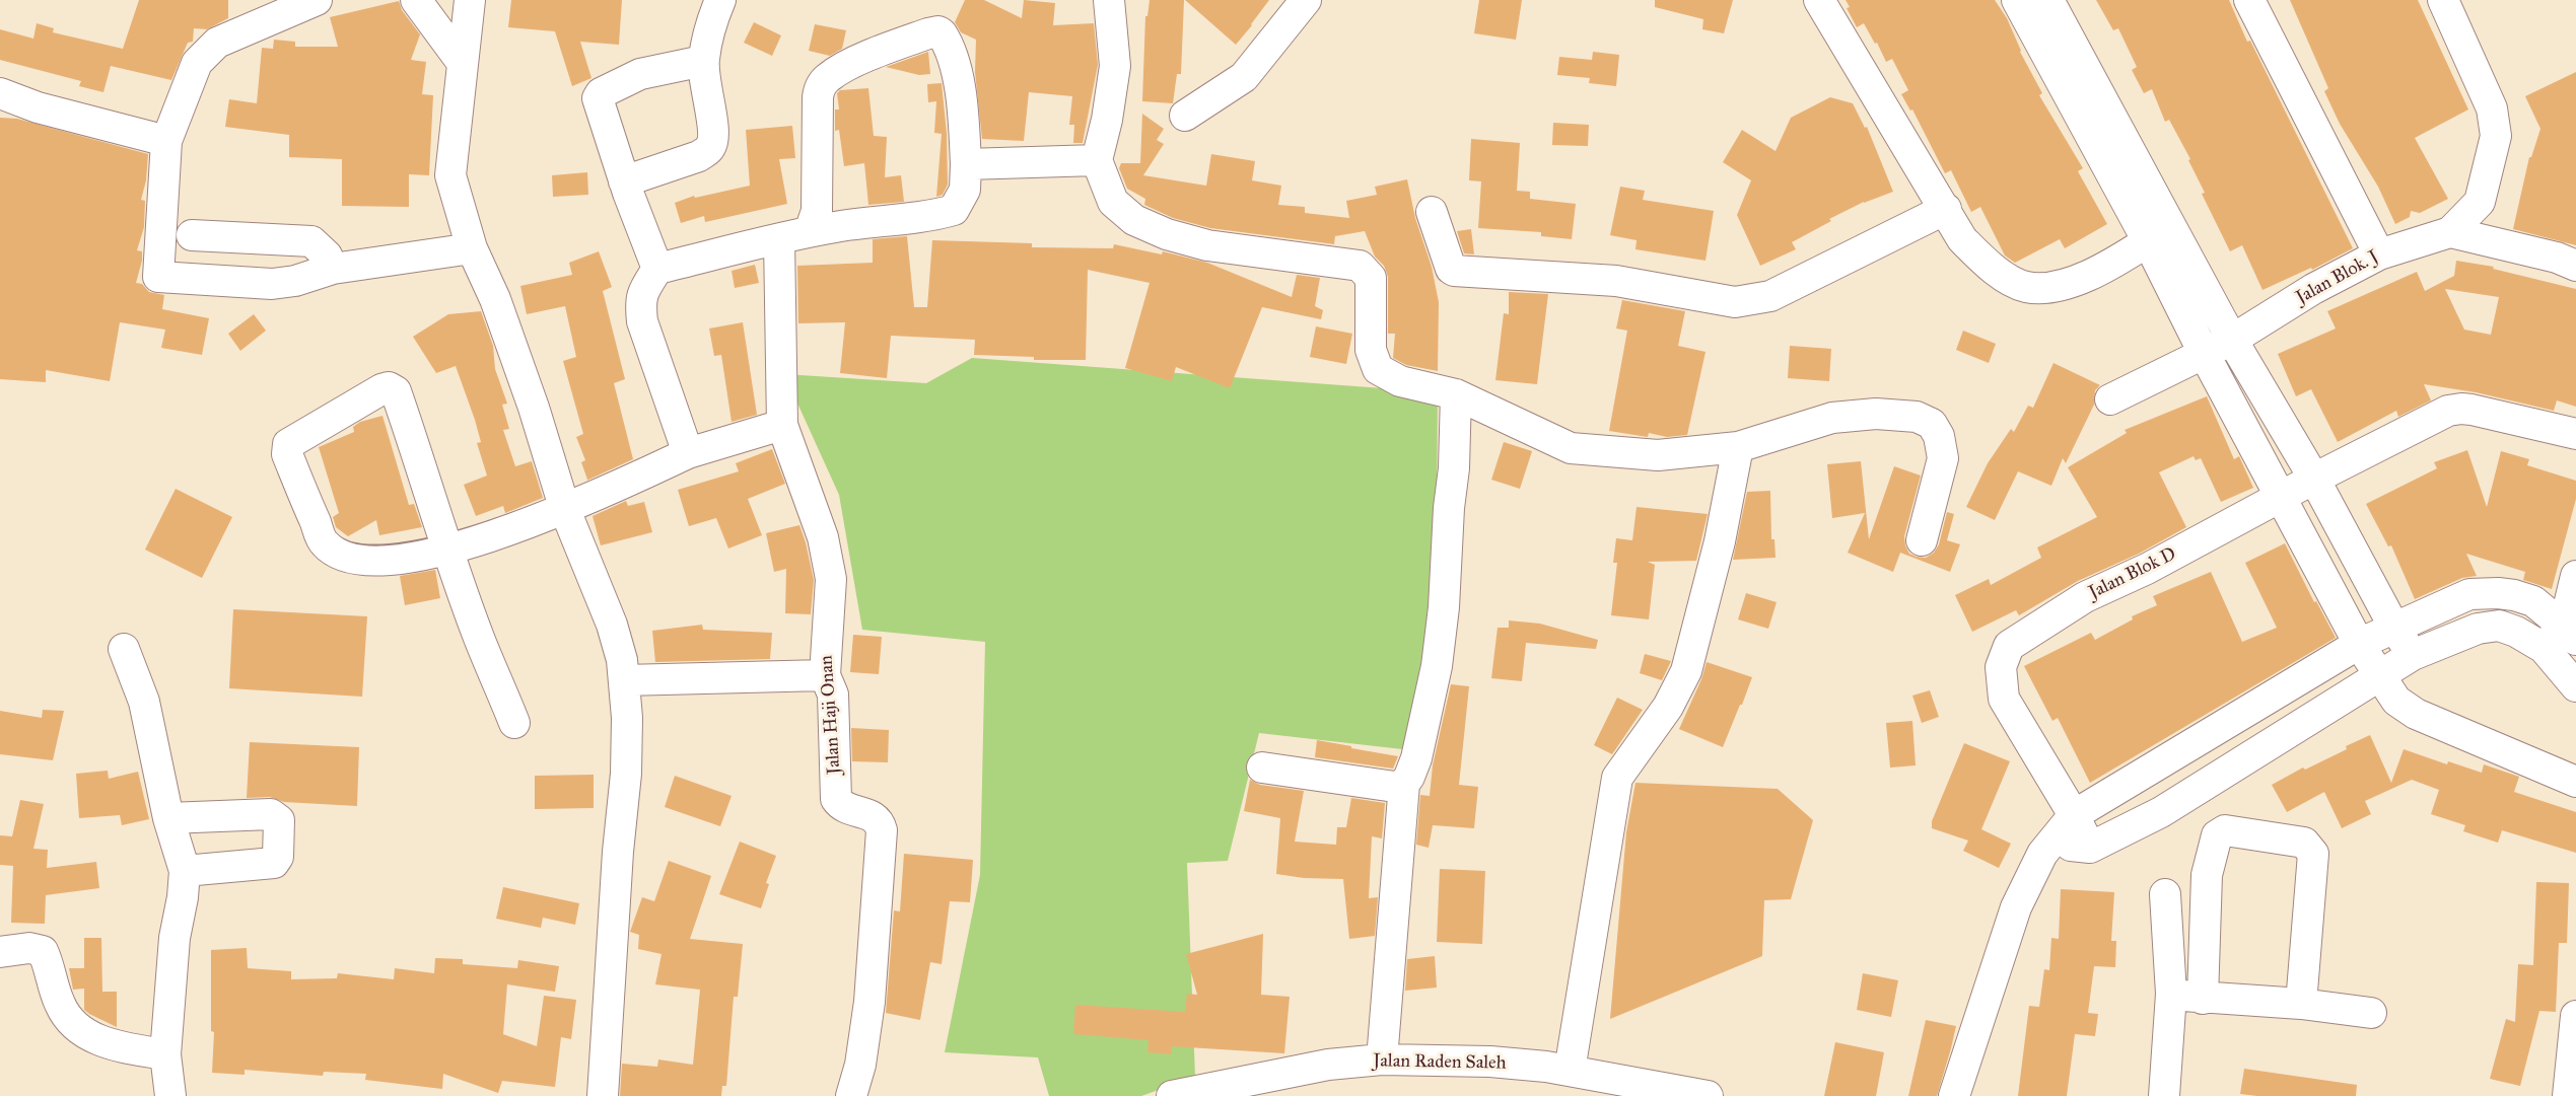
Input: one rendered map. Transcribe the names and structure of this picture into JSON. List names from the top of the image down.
{
  "streets": {
    "street": [
      "Jalan Blok. J",
      "Jalan Blok D",
      "Jalan Haji Onan",
      "Jalan Raden Saleh"
    ]
  }
}
